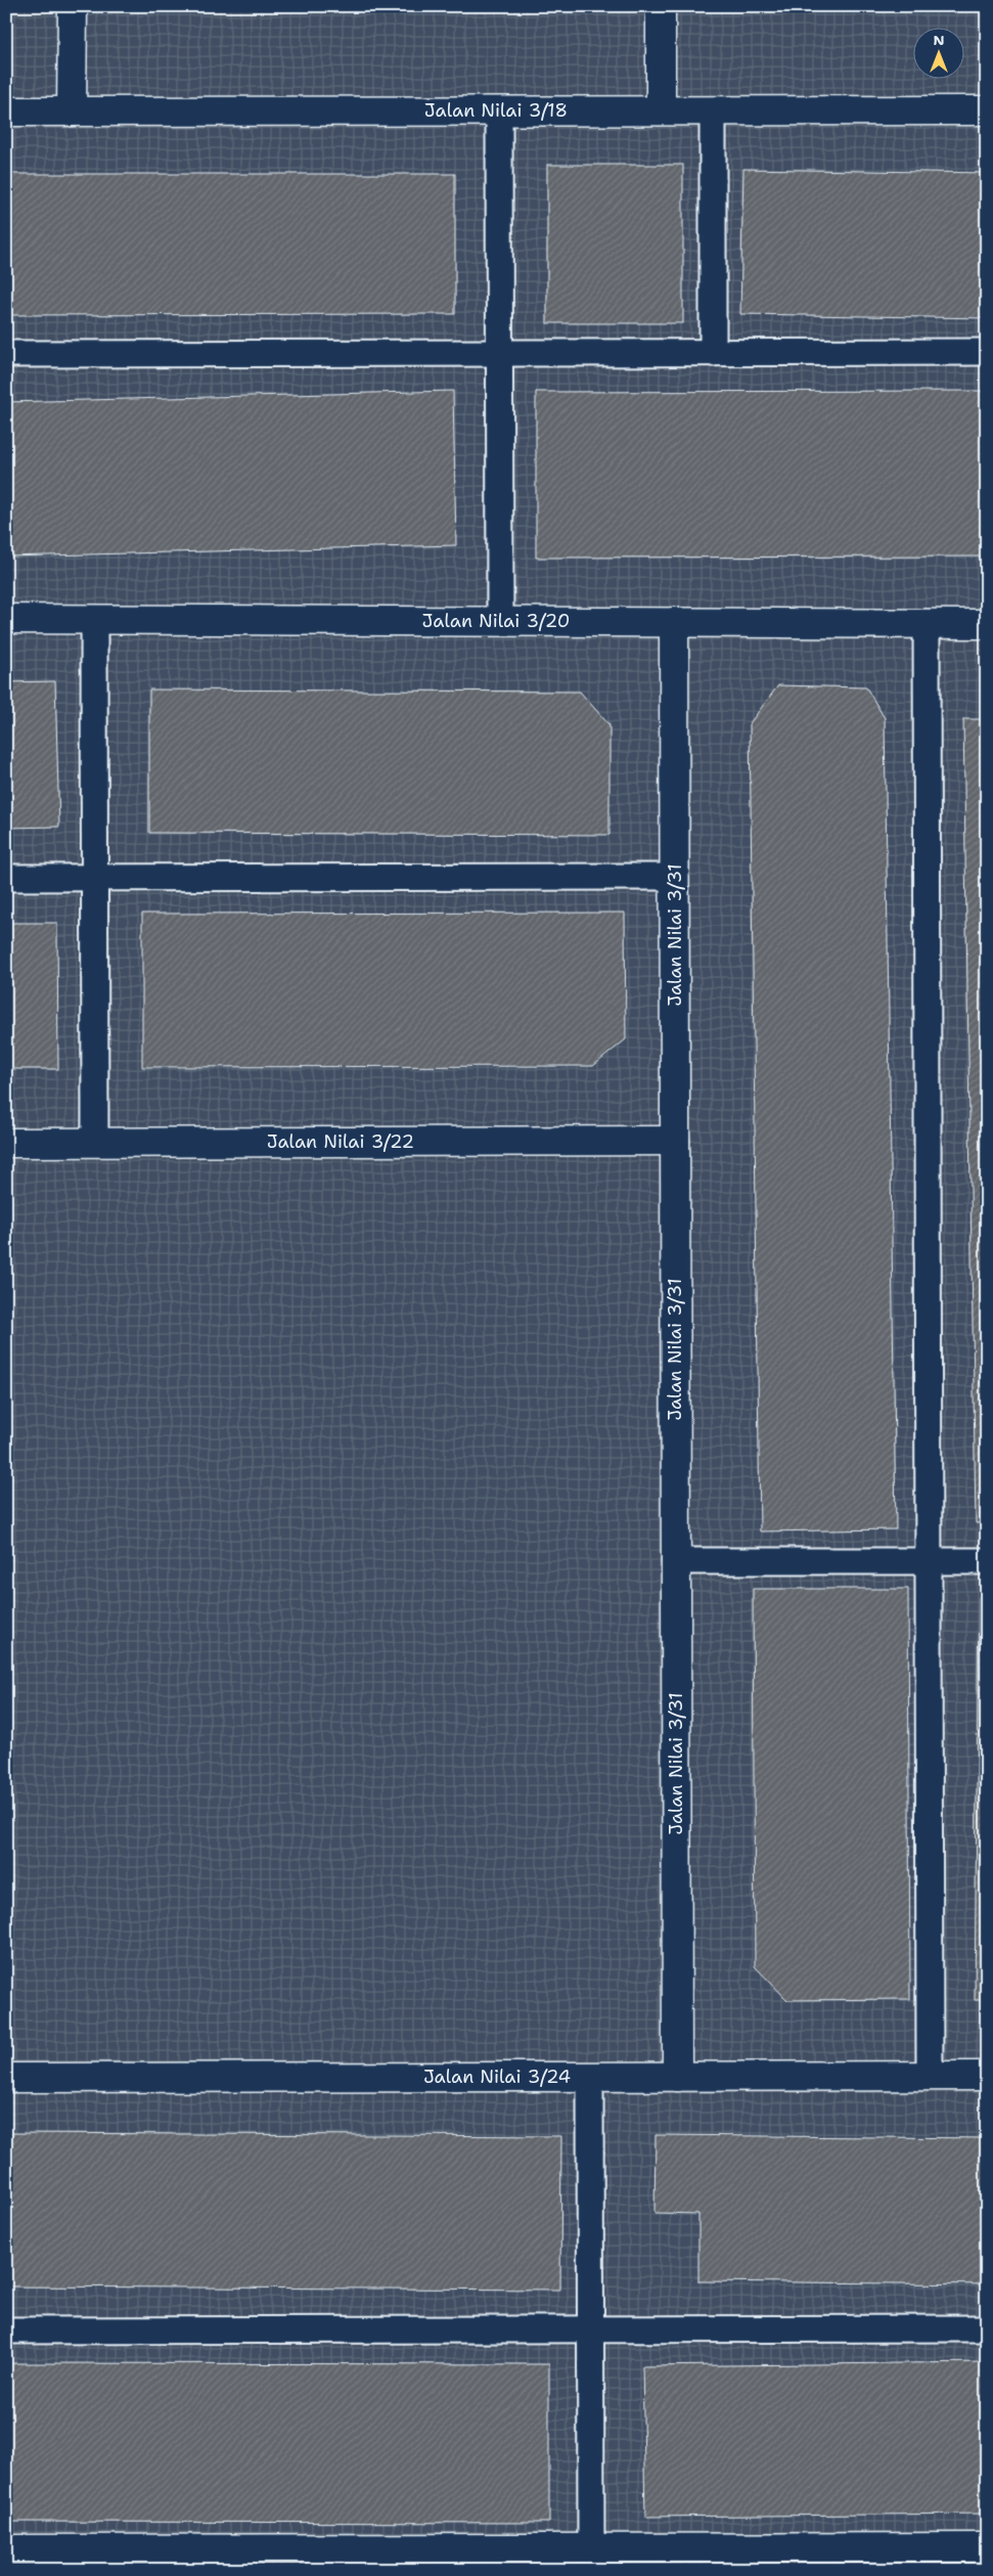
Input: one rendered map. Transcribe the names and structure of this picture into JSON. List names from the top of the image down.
{
  "streets": {
    "street": [
      "Jalan Nilai 3/18",
      "Jalan Nilai 3/20",
      "Jalan Nilai 3/31",
      "Jalan Nilai 3/22",
      "Jalan Nilai 3/24"
    ]
  },
  "crossings": [
    ["Jalan Nilai 3/20", "Jalan Nilai 3/31"],
    ["Jalan Nilai 3/31", "Jalan Nilai 3/22"],
    ["Jalan Nilai 3/31", "Jalan Nilai 3/24"]
  ],
  "north": "top"
}
